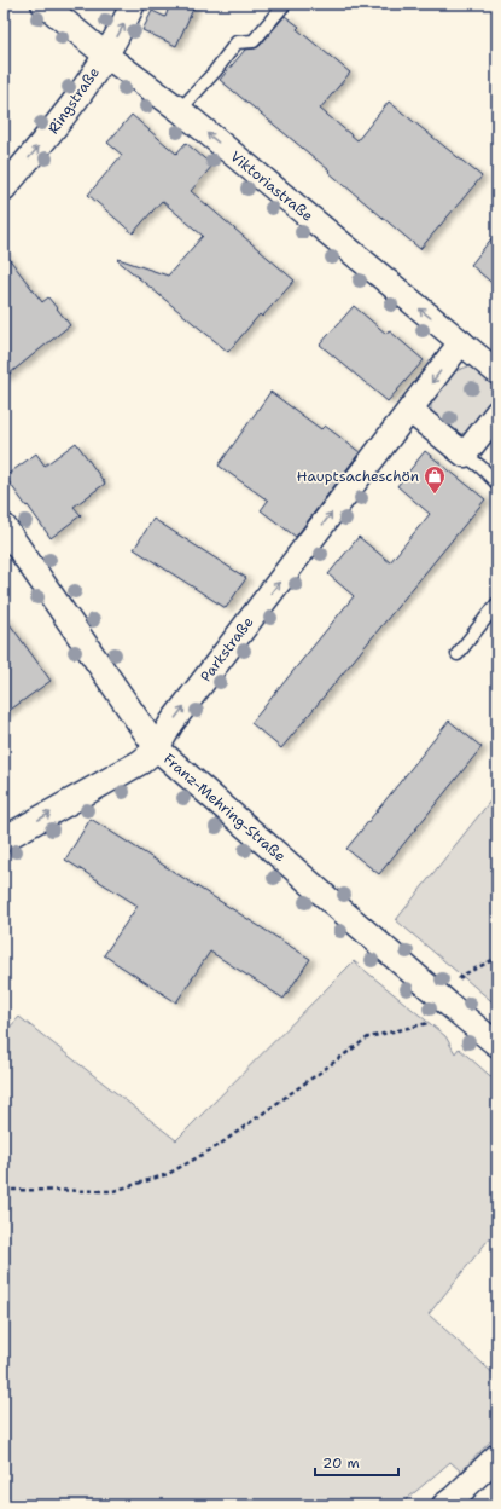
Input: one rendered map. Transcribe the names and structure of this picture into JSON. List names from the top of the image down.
{
  "streets": {
    "street": [
      "Ringstraße",
      "Viktoriastraße",
      "Parkstraße",
      "Franz-Mehring-Straße"
    ]
  },
  "crossings": [
    ["Ringstraße", "Viktoriastraße"],
    ["Viktoriastraße", "Parkstraße"],
    ["Parkstraße", "Franz-Mehring-Straße"]
  ],
  "one_way": ["Ringstraße", "Viktoriastraße"],
  "places": {
    "shop": ["Hauptsacheschön"]
  },
  "scale_bar": "20 m"
}
